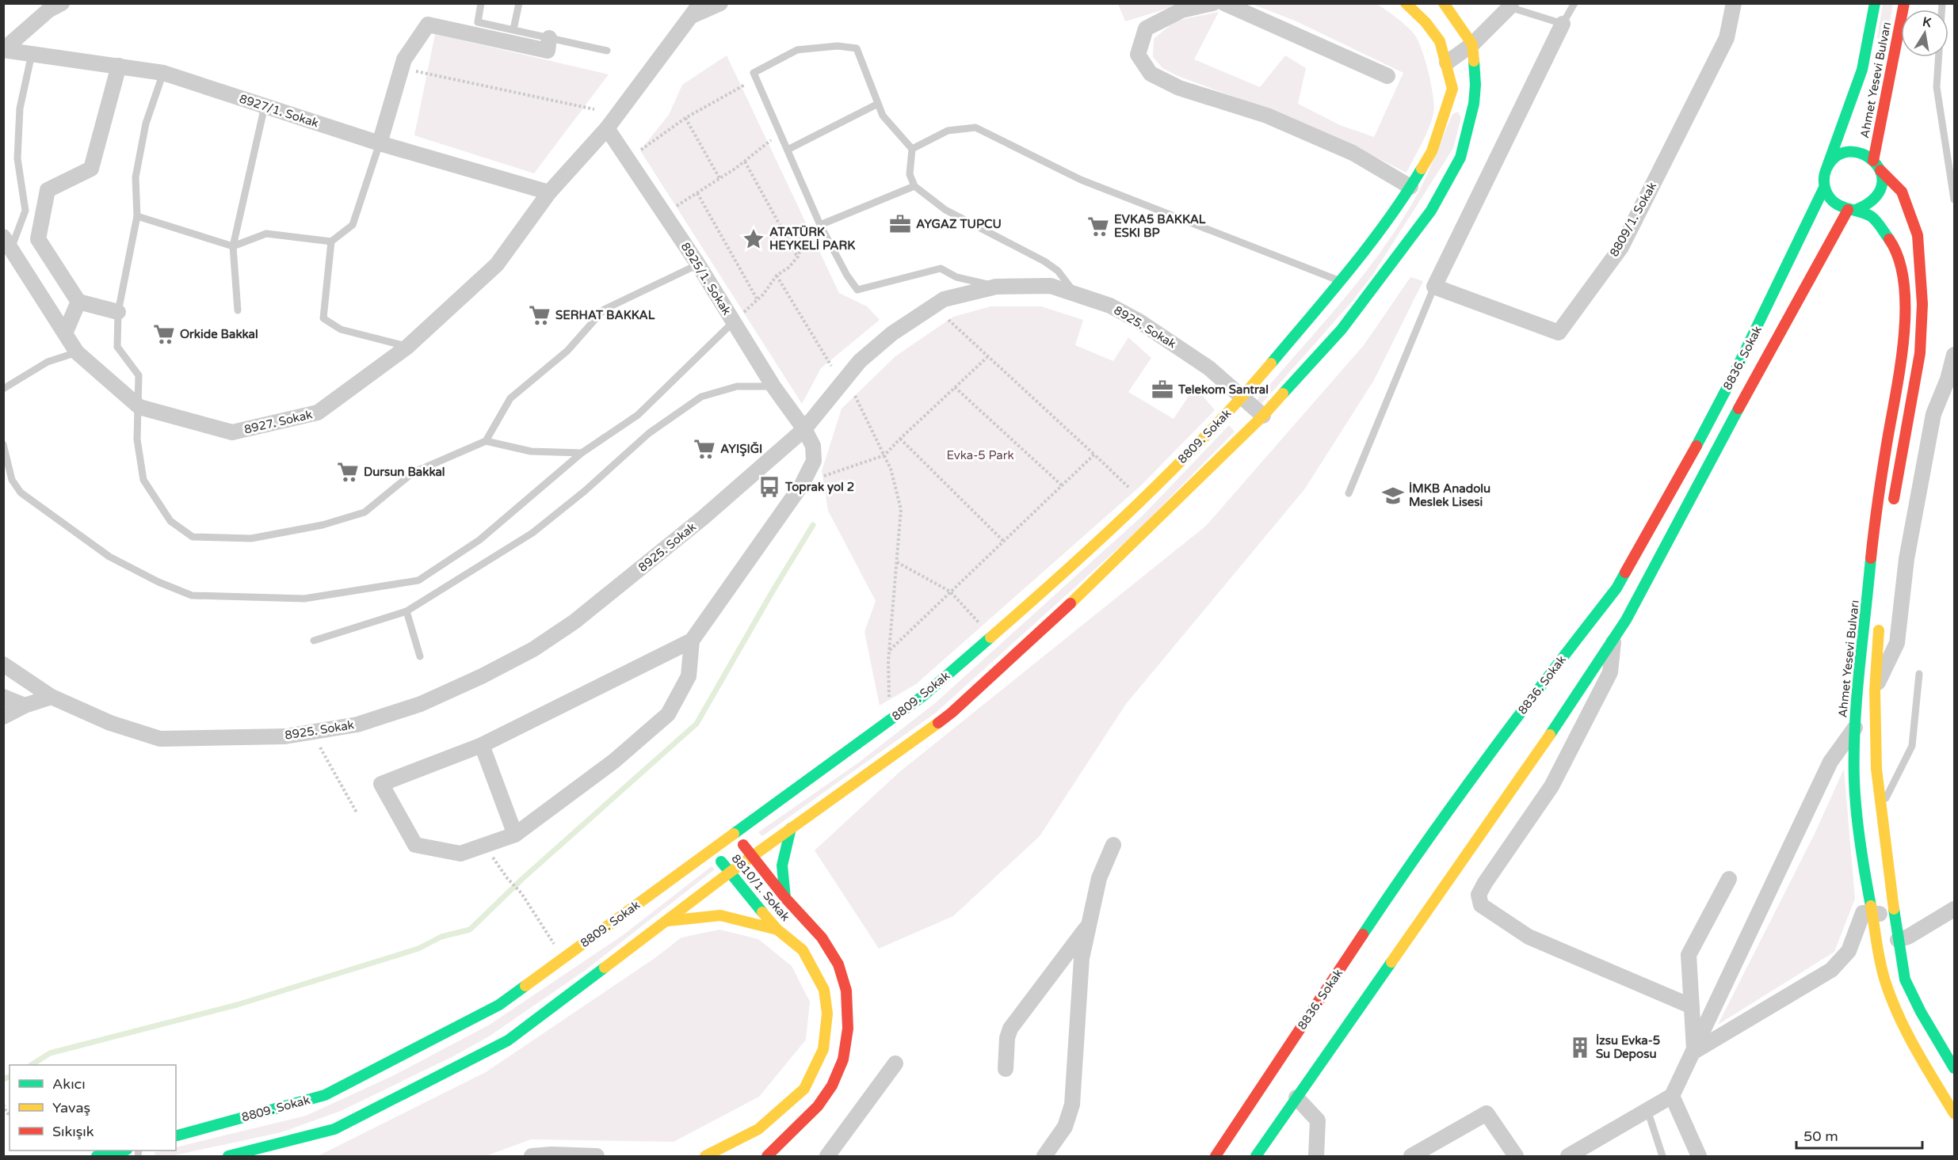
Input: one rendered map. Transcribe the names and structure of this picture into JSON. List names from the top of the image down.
{
  "streets": {
    "street": [
      "Ahmet Yesevi Bulvarı",
      "8927/1. Sokak",
      "8809/1. Sokak",
      "8925/1. Sokak",
      "8925. Sokak",
      "8836. Sokak",
      "8927. Sokak",
      "8809. Sokak",
      "8810/1. Sokak"
    ]
  },
  "crossings": [
    ["Ahmet Yesevi Bulvarı", "8836. Sokak"],
    ["8927/1. Sokak", "8927. Sokak"],
    ["8925/1. Sokak", "8925. Sokak"],
    ["8925/1. Sokak", "8927. Sokak"],
    ["8925. Sokak", "8809. Sokak"],
    ["8809. Sokak", "8810/1. Sokak"]
  ],
  "parks": ["Evka-5 Park"],
  "places": {
    "office": ["AYGAZ TUPCU", "Telekom Santral"],
    "supermarket": [
      "EVKA5 BAKKAL ESKI BP",
      "SERHAT BAKKAL",
      "Orkide Bakkal",
      "AYIŞIĞI",
      "Dursun Bakkal"
    ],
    "place": ["ATATÜRK HEYKELİ PARK"],
    "bus stop": ["Toprak yol 2"],
    "school or university": ["İMKB Anadolu Meslek Lisesi"],
    "building": ["İzsu Evka-5 Su Deposu"]
  },
  "legend": ["Akıcı", "Yavaş", "Sıkışık"],
  "scale_bar": "50 m",
  "north": "top"
}
